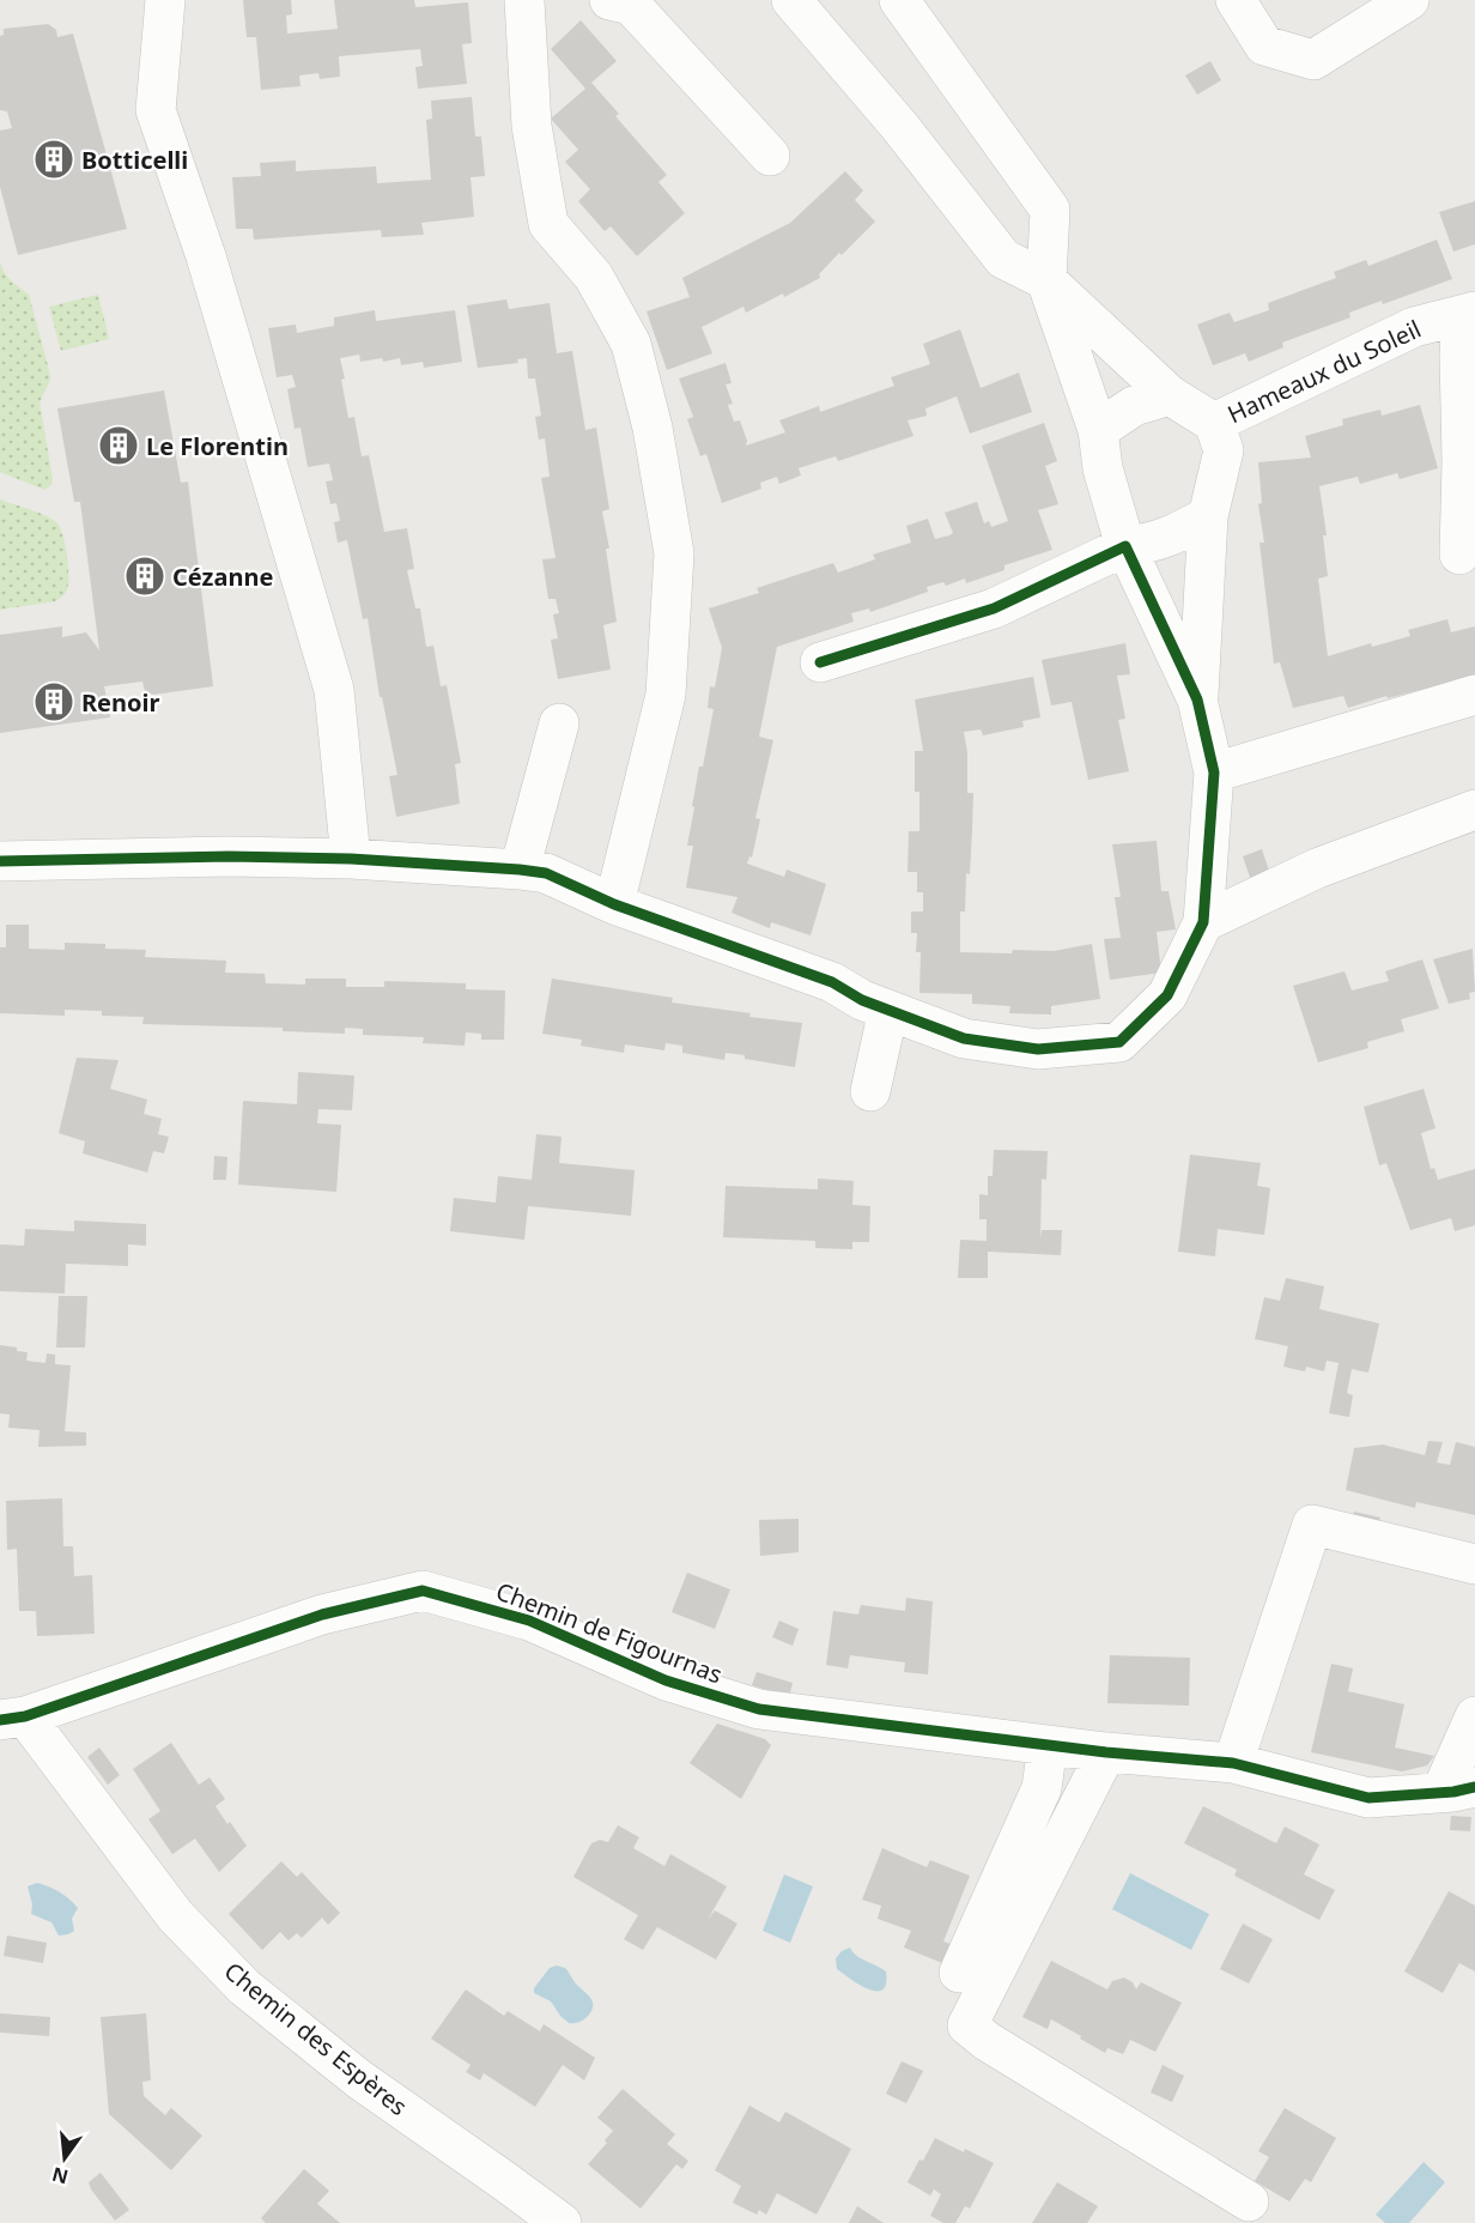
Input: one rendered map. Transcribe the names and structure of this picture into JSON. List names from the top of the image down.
{
  "streets": {
    "street": ["Hameaux du Soleil", "Chemin de Figournas", "Chemin des Espères"]
  },
  "crossings": [
    ["Chemin de Figournas", "Chemin des Espères"]
  ],
  "places": {
    "building": [
      "Botticelli",
      "Le Florentin",
      "Cézanne",
      "Renoir"
    ]
  },
  "north": "bottom"
}
